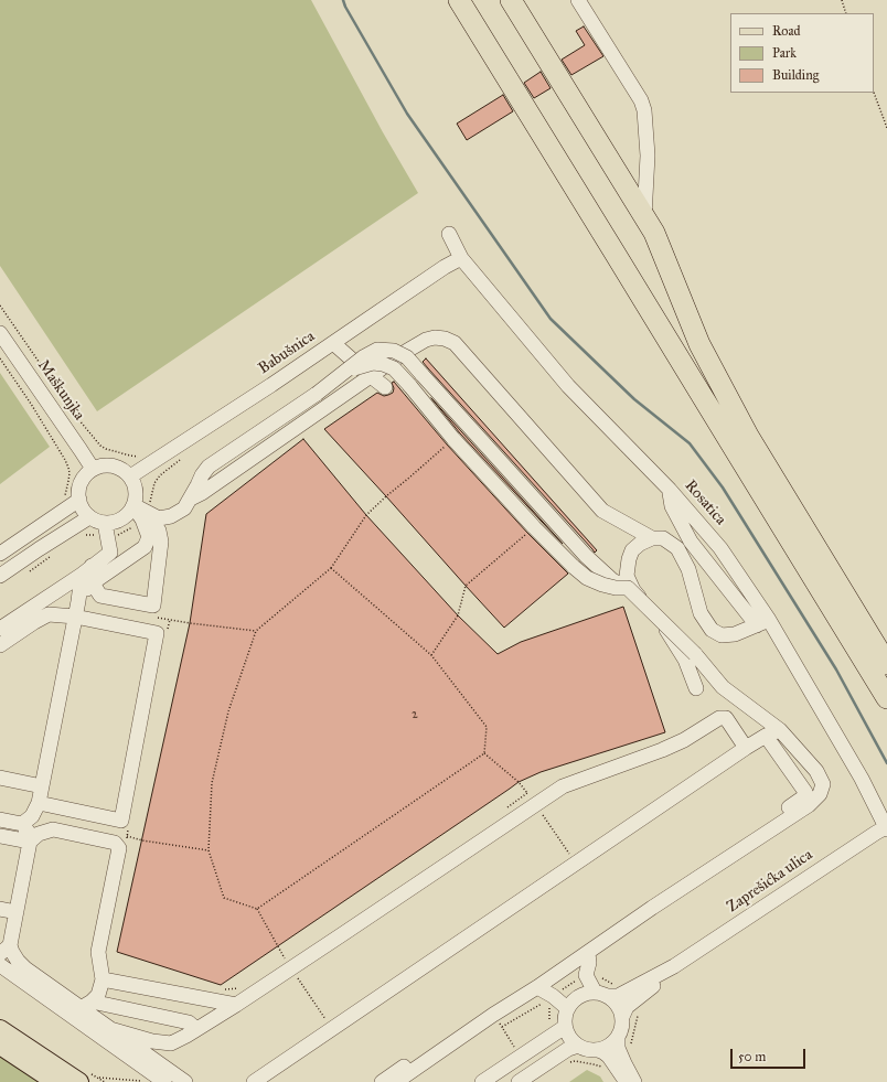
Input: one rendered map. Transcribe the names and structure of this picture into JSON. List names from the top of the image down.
{
  "streets": {
    "street": [
      "Babušnica",
      "Maškunjka",
      "Rosatica",
      "Zaprešićka ulica"
    ]
  },
  "crossings": [
    ["Babušnica", "Maškunjka"],
    ["Babušnica", "Rosatica"],
    ["Rosatica", "Zaprešićka ulica"]
  ],
  "house_numbers": ["2"],
  "legend": ["Road", "Park", "Building"],
  "scale_bar": "50 m"
}
